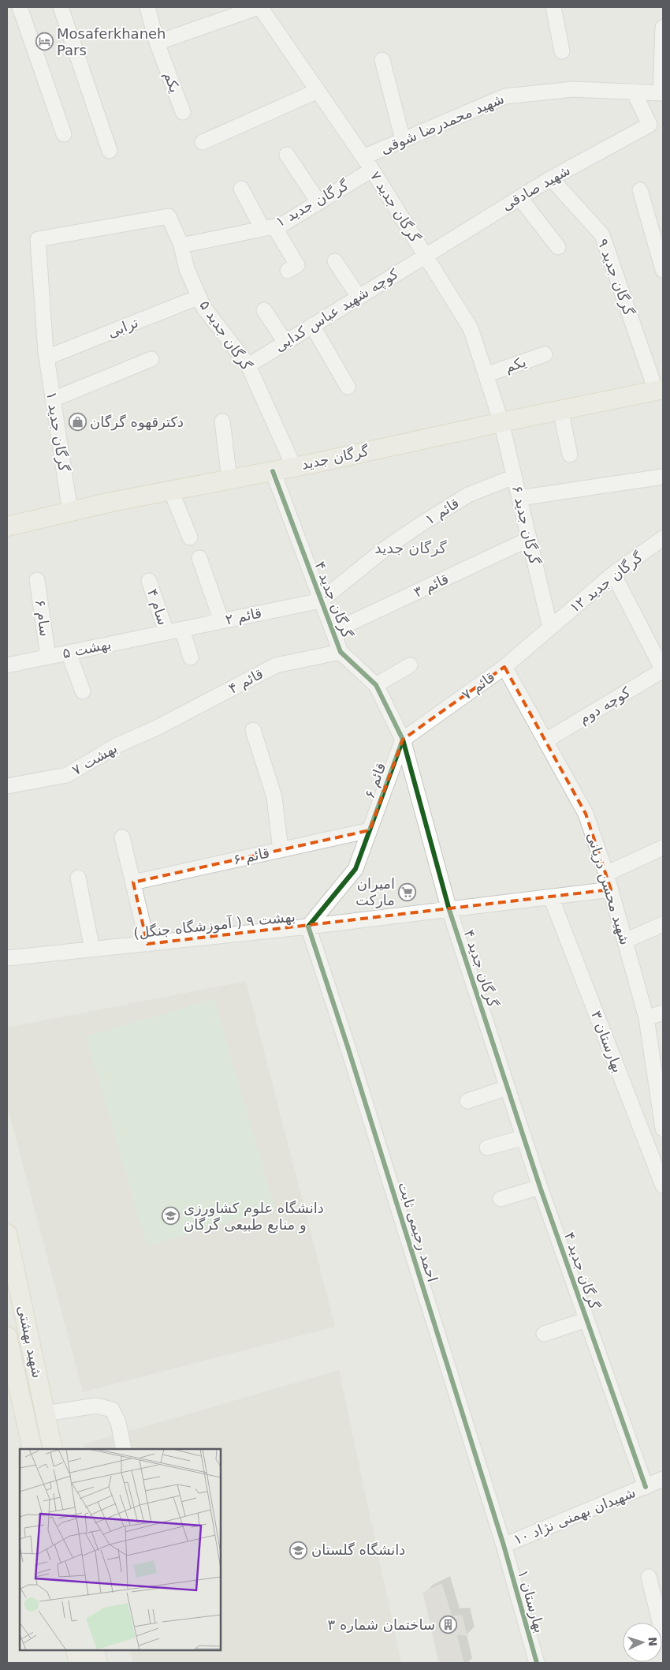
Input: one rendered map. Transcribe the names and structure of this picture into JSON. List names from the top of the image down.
{
  "streets": {
    "main road": ["گرگان جدید", "شهید بهشتی"],
    "street": [
      "یکم",
      "شهید محمدرضا شوقی",
      "شهید صادقی",
      "گرگان جدید ۱",
      "گرگان جدید ۷",
      "گرگان جدید ۹",
      "کوچه شهید عباس کدایی",
      "ترابی",
      "گرگان جدید ۵",
      "۱ قائم",
      "گرگان جدید ۶",
      "گرگان جدید ۱۲",
      "۳ قائم",
      "گرگان جدید ۴",
      "۴ سام",
      "۲ قائم",
      "۶ سام",
      "بهشت ۵",
      "قائم ۴",
      "۷ قائم",
      "کوچه دوم",
      "بهشت ۷",
      "۶ قائم",
      "قائم ۶",
      "شهید محسن دزیانی",
      "بهشت ۹ ( آموزشگاه جنگل)",
      "بهارستان ۳",
      "احمد رحیمی ثابت",
      "۱۰ شهیدان بهمنی نژاد",
      "۱ بهارستان"
    ]
  },
  "crossings": [
    ["یکم", "گرگان جدید ۷"],
    ["شهید محمدرضا شوقی", "شهید صادقی"],
    ["شهید محمدرضا شوقی", "گرگان جدید ۷"],
    ["شهید صادقی", "گرگان جدید ۷"],
    ["شهید صادقی", "گرگان جدید ۹"],
    ["شهید صادقی", "کوچه شهید عباس کدایی"],
    ["گرگان جدید ۱", "گرگان جدید ۷"],
    ["گرگان جدید ۱", "ترابی"],
    ["گرگان جدید ۱", "گرگان جدید ۵"],
    ["گرگان جدید ۱", "گرگان جدید"],
    ["گرگان جدید ۷", "کوچه شهید عباس کدایی"],
    ["گرگان جدید ۷", "گرگان جدید"],
    ["گرگان جدید ۷", "گرگان جدید ۶"],
    ["گرگان جدید ۹", "گرگان جدید"],
    ["کوچه شهید عباس کدایی", "گرگان جدید ۵"],
    ["ترابی", "گرگان جدید ۵"],
    ["گرگان جدید ۵", "گرگان جدید"],
    ["گرگان جدید", "گرگان جدید ۶"],
    ["گرگان جدید", "گرگان جدید ۴"],
    ["۱ قائم", "گرگان جدید ۶"],
    ["۱ قائم", "گرگان جدید ۴"],
    ["۱ قائم", "۲ قائم"],
    ["گرگان جدید ۶", "گرگان جدید ۱۲"],
    ["گرگان جدید ۶", "۳ قائم"],
    ["گرگان جدید ۶", "۷ قائم"],
    ["گرگان جدید ۱۲", "۷ قائم"],
    ["۳ قائم", "گرگان جدید ۴"],
    ["گرگان جدید ۴", "۲ قائم"],
    ["گرگان جدید ۴", "قائم ۴"],
    ["گرگان جدید ۴", "۷ قائم"],
    ["گرگان جدید ۴", "۶ قائم"],
    ["گرگان جدید ۴", "بهشت ۹ ( آموزشگاه جنگل)"],
    ["گرگان جدید ۴", "۱۰ شهیدان بهمنی نژاد"],
    ["۴ سام", "۲ قائم"],
    ["۴ سام", "بهشت ۵"],
    ["۲ قائم", "بهشت ۵"],
    ["۶ سام", "بهشت ۵"],
    ["قائم ۴", "بهشت ۷"],
    ["۷ قائم", "۶ قائم"],
    ["۷ قائم", "شهید محسن دزیانی"],
    ["کوچه دوم", "شهید محسن دزیانی"],
    ["۶ قائم", "قائم ۶"],
    ["شهید محسن دزیانی", "بهشت ۹ ( آموزشگاه جنگل)"],
    ["بهشت ۹ ( آموزشگاه جنگل)", "بهارستان ۳"],
    ["بهشت ۹ ( آموزشگاه جنگل)", "احمد رحیمی ثابت"],
    ["احمد رحیمی ثابت", "۱۰ شهیدان بهمنی نژاد"],
    ["احمد رحیمی ثابت", "۱ بهارستان"],
    ["۱۰ شهیدان بهمنی نژاد", "۱ بهارستان"]
  ],
  "districts": ["گرگان جدید"],
  "places": {
    "hotel": ["Mosaferkhaneh Pars"],
    "shop": ["دکترقهوه گرگان"],
    "supermarket": ["امیران مارکت"],
    "school or university": ["دانشگاه علوم کشاورزی و منابع طبیعی گرگان", "دانشگاه گلستان"],
    "building": ["ساختمان شماره ۳"]
  },
  "north": "right"
}
